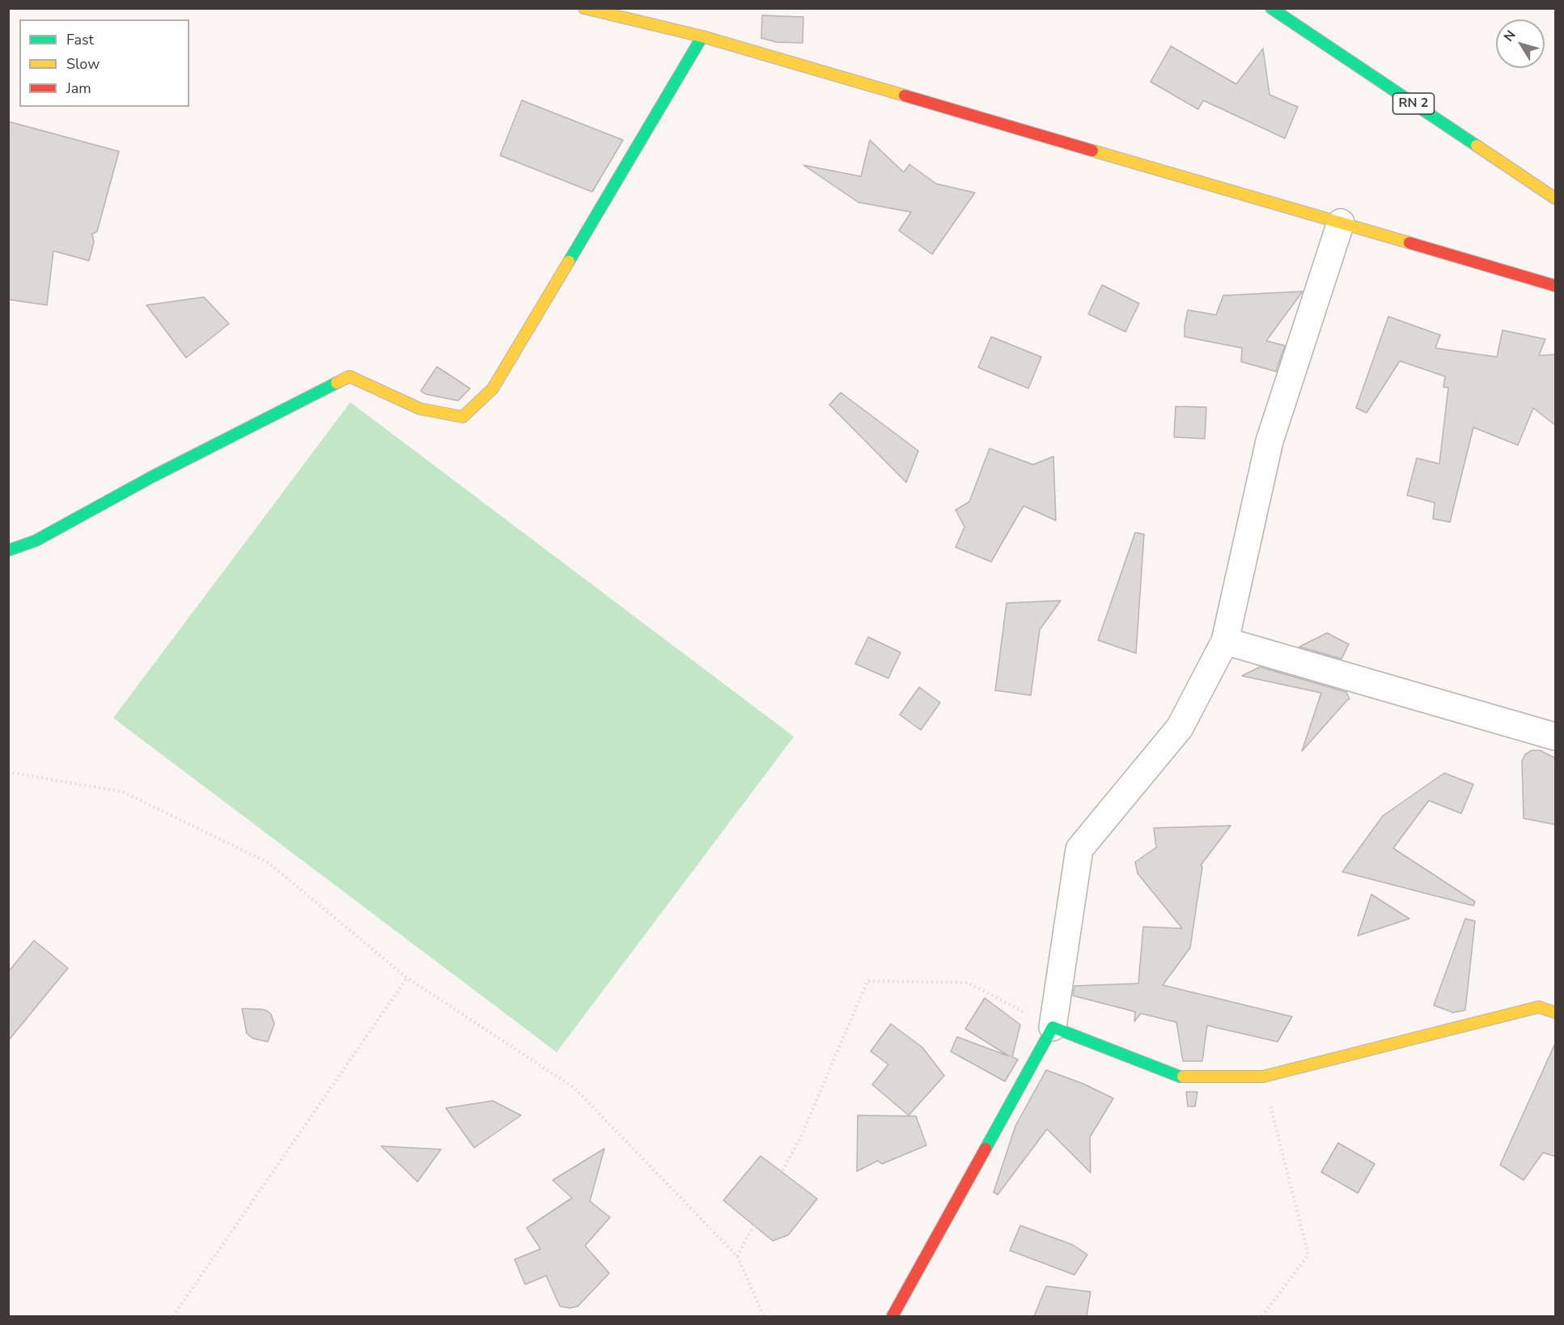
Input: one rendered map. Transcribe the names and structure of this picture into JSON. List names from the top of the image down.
{
  "streets": {
    "street": ["RN 2"]
  },
  "legend": ["Fast", "Slow", "Jam"],
  "north": "top left"
}
